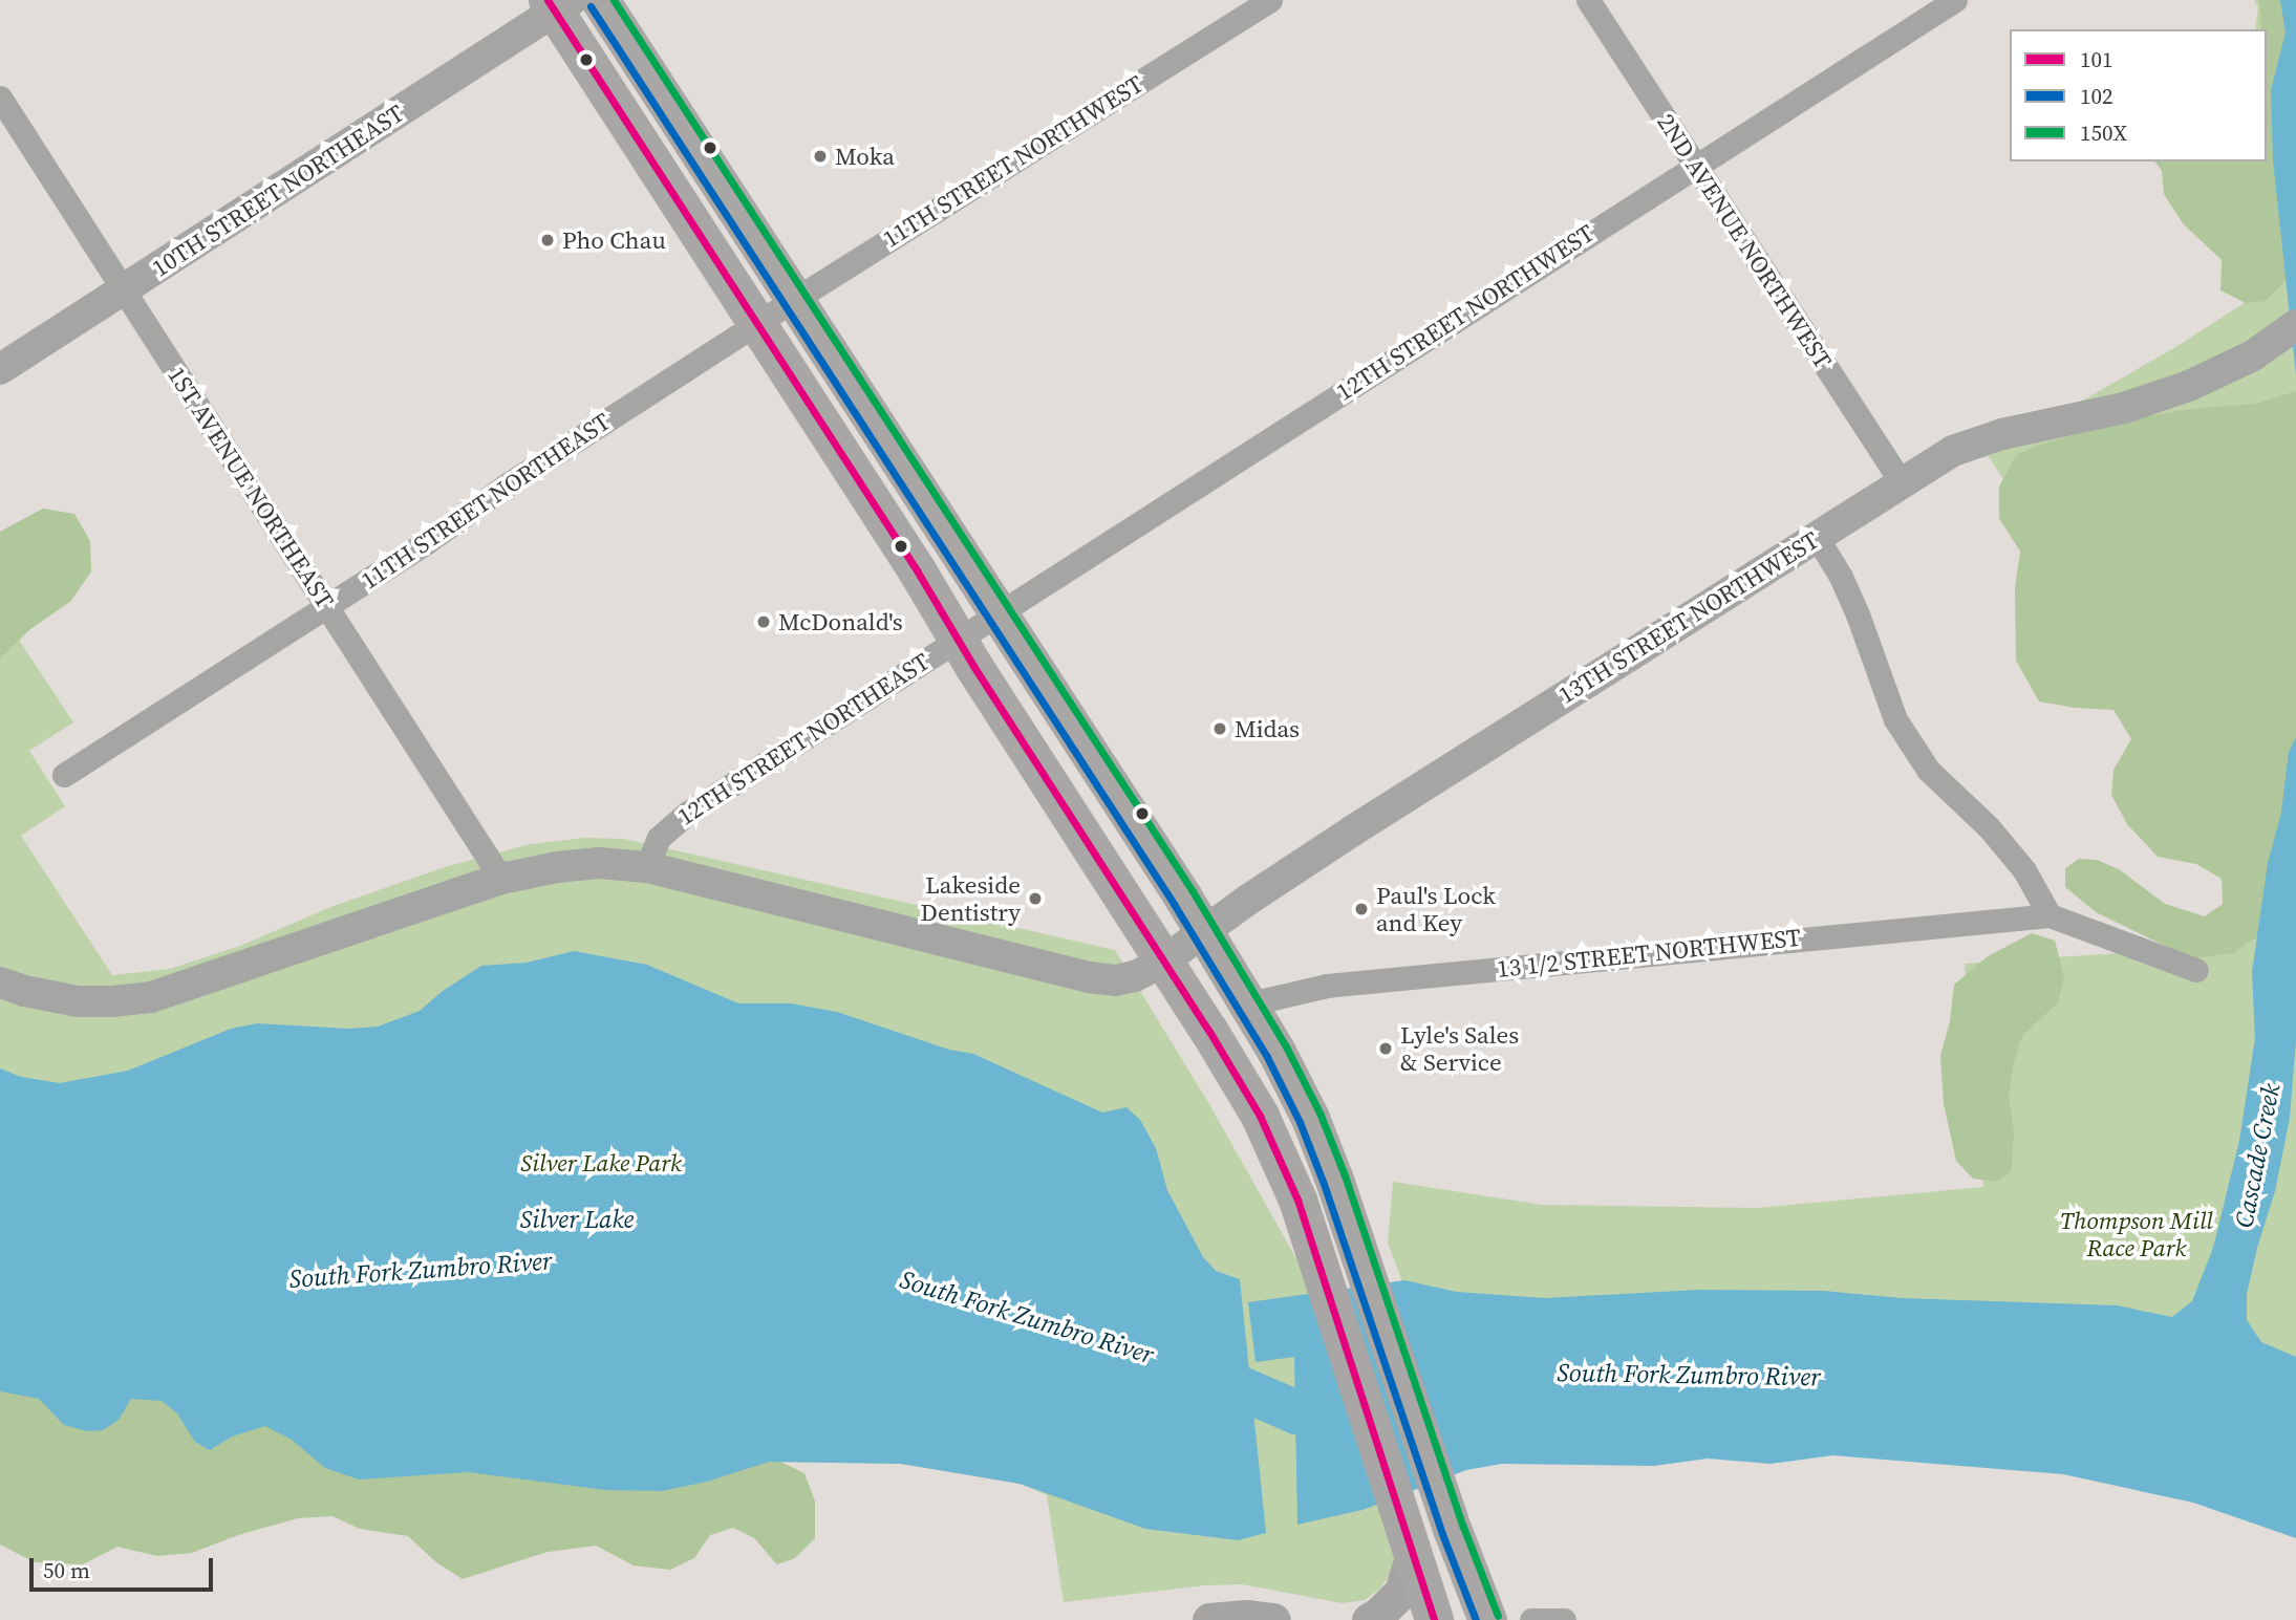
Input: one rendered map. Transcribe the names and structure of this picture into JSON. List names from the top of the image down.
{
  "streets": {
    "street": [
      "11TH STREET NORTHWEST",
      "10TH STREET NORTHEAST",
      "2ND AVENUE NORTHWEST",
      "12TH STREET NORTHWEST",
      "1ST AVENUE NORTHEAST",
      "11TH STREET NORTHEAST",
      "13TH STREET NORTHWEST",
      "12TH STREET NORTHEAST",
      "13 1/2 STREET NORTHWEST"
    ]
  },
  "crossings": [
    ["11TH STREET NORTHWEST", "11TH STREET NORTHEAST"],
    ["10TH STREET NORTHEAST", "1ST AVENUE NORTHEAST"],
    ["2ND AVENUE NORTHWEST", "12TH STREET NORTHWEST"],
    ["2ND AVENUE NORTHWEST", "13TH STREET NORTHWEST"],
    ["12TH STREET NORTHWEST", "12TH STREET NORTHEAST"],
    ["1ST AVENUE NORTHEAST", "11TH STREET NORTHEAST"],
    ["1ST AVENUE NORTHEAST", "13TH STREET NORTHWEST"],
    ["13TH STREET NORTHWEST", "12TH STREET NORTHEAST"]
  ],
  "water": ["Cascade Creek", "Silver Lake", "South Fork Zumbro River"],
  "parks": ["Silver Lake Park", "Thompson Mill Race Park"],
  "places": [
    "Moka",
    "Pho Chau",
    "McDonald's",
    "Midas",
    "Lakeside Dentistry",
    "Paul's Lock and Key",
    "Lyle's Sales & Service"
  ],
  "lines": ["transit line 101", "transit line 150X", "transit line 102"],
  "legend": ["101", "102", "150X"],
  "scale_bar": "50 m"
}
